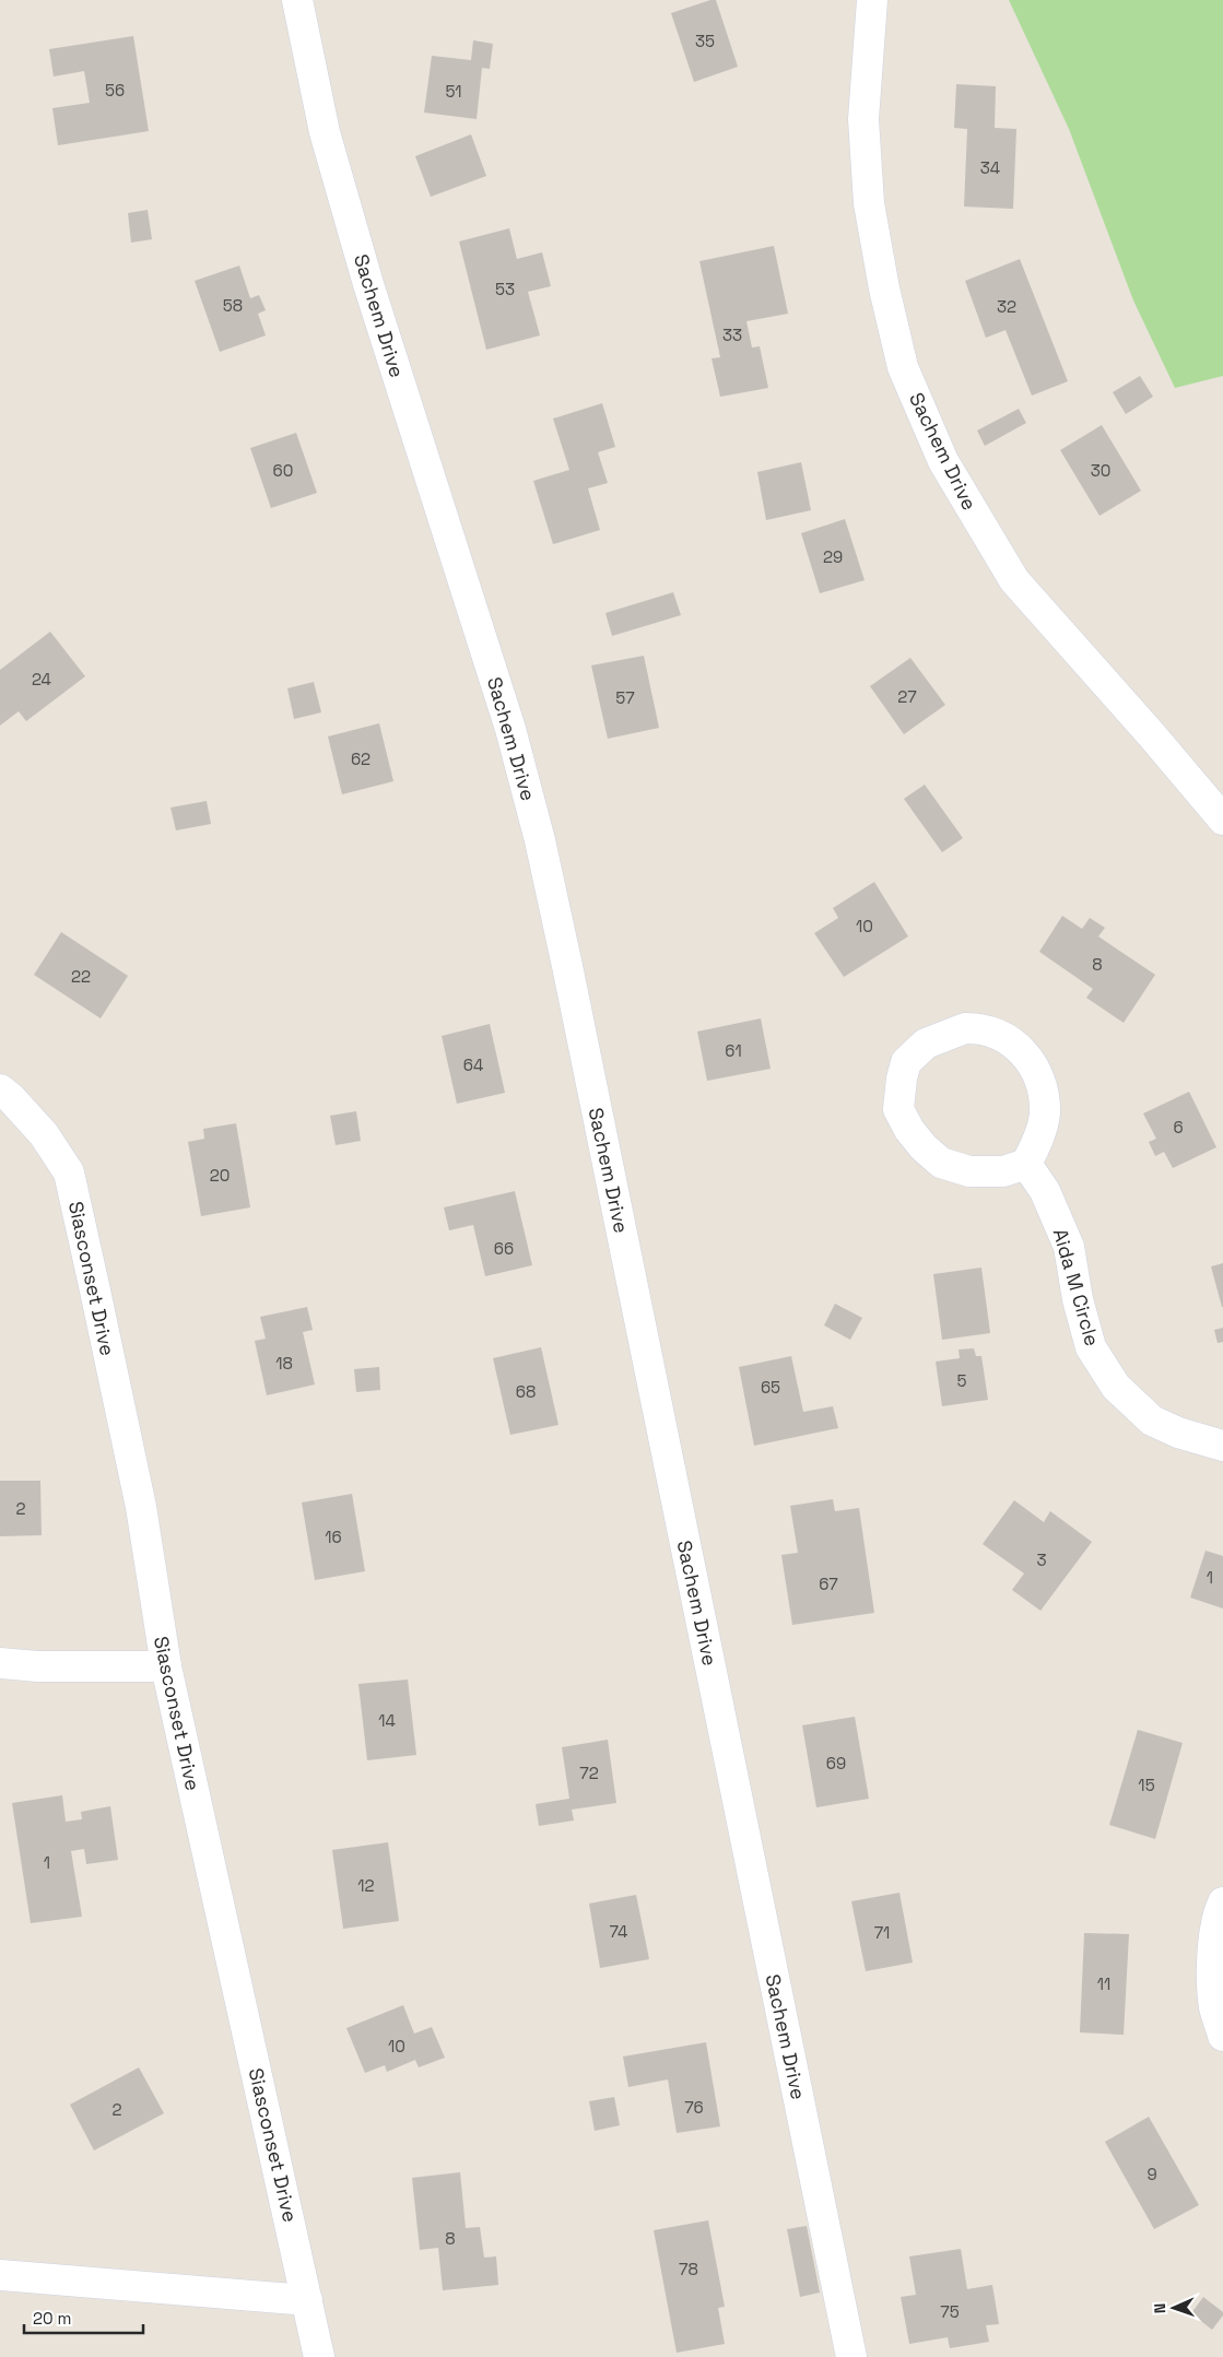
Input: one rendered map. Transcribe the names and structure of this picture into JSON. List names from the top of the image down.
{
  "streets": {
    "street": ["Sachem Drive", "Siasconset Drive", "Aida M Circle"]
  },
  "house_numbers": [
    "35",
    "56",
    "51",
    "34",
    "53",
    "58",
    "32",
    "33",
    "60",
    "30",
    "29",
    "24",
    "27",
    "57",
    "62",
    "10",
    "8",
    "22",
    "61",
    "64",
    "6",
    "20",
    "66",
    "18",
    "5",
    "65",
    "68",
    "2",
    "16",
    "3",
    "1",
    "67",
    "14",
    "69",
    "72",
    "15",
    "1",
    "12",
    "74",
    "71",
    "11",
    "10",
    "76",
    "2",
    "9",
    "8",
    "78",
    "75"
  ],
  "scale_bar": "20 m",
  "north": "left"
}
